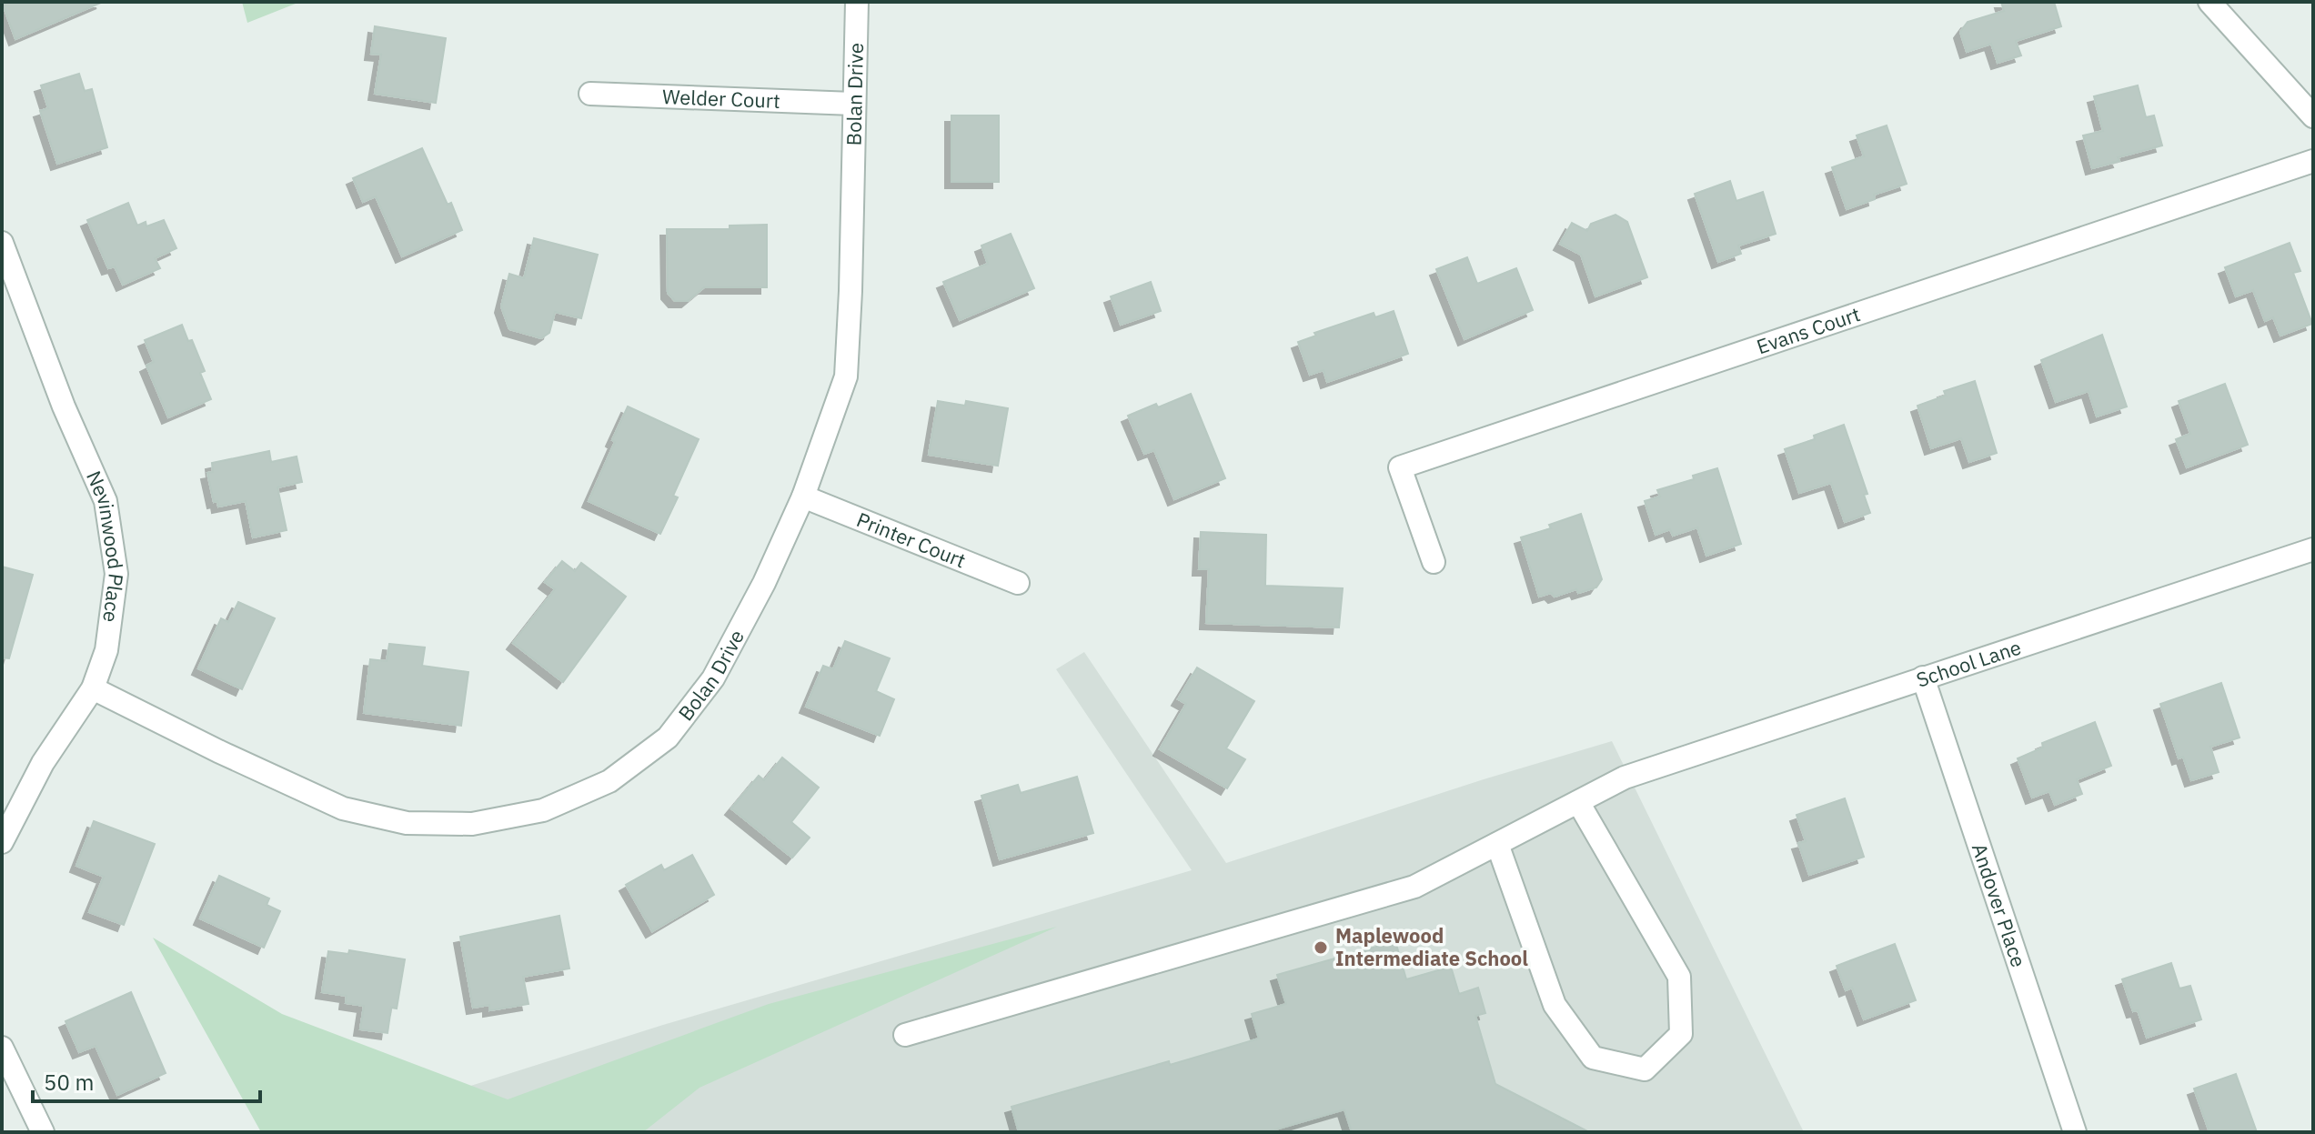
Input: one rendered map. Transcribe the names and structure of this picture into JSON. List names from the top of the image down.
{
  "streets": {
    "street": [
      "Bolan Drive",
      "Welder Court",
      "Evans Court",
      "Printer Court",
      "Nevinwood Place",
      "School Lane",
      "Andover Place"
    ]
  },
  "crossings": [
    ["Bolan Drive", "Welder Court"],
    ["Bolan Drive", "Printer Court"],
    ["Bolan Drive", "Nevinwood Place"],
    ["School Lane", "Andover Place"]
  ],
  "places": ["Maplewood Intermediate School"],
  "scale_bar": "50 m"
}
